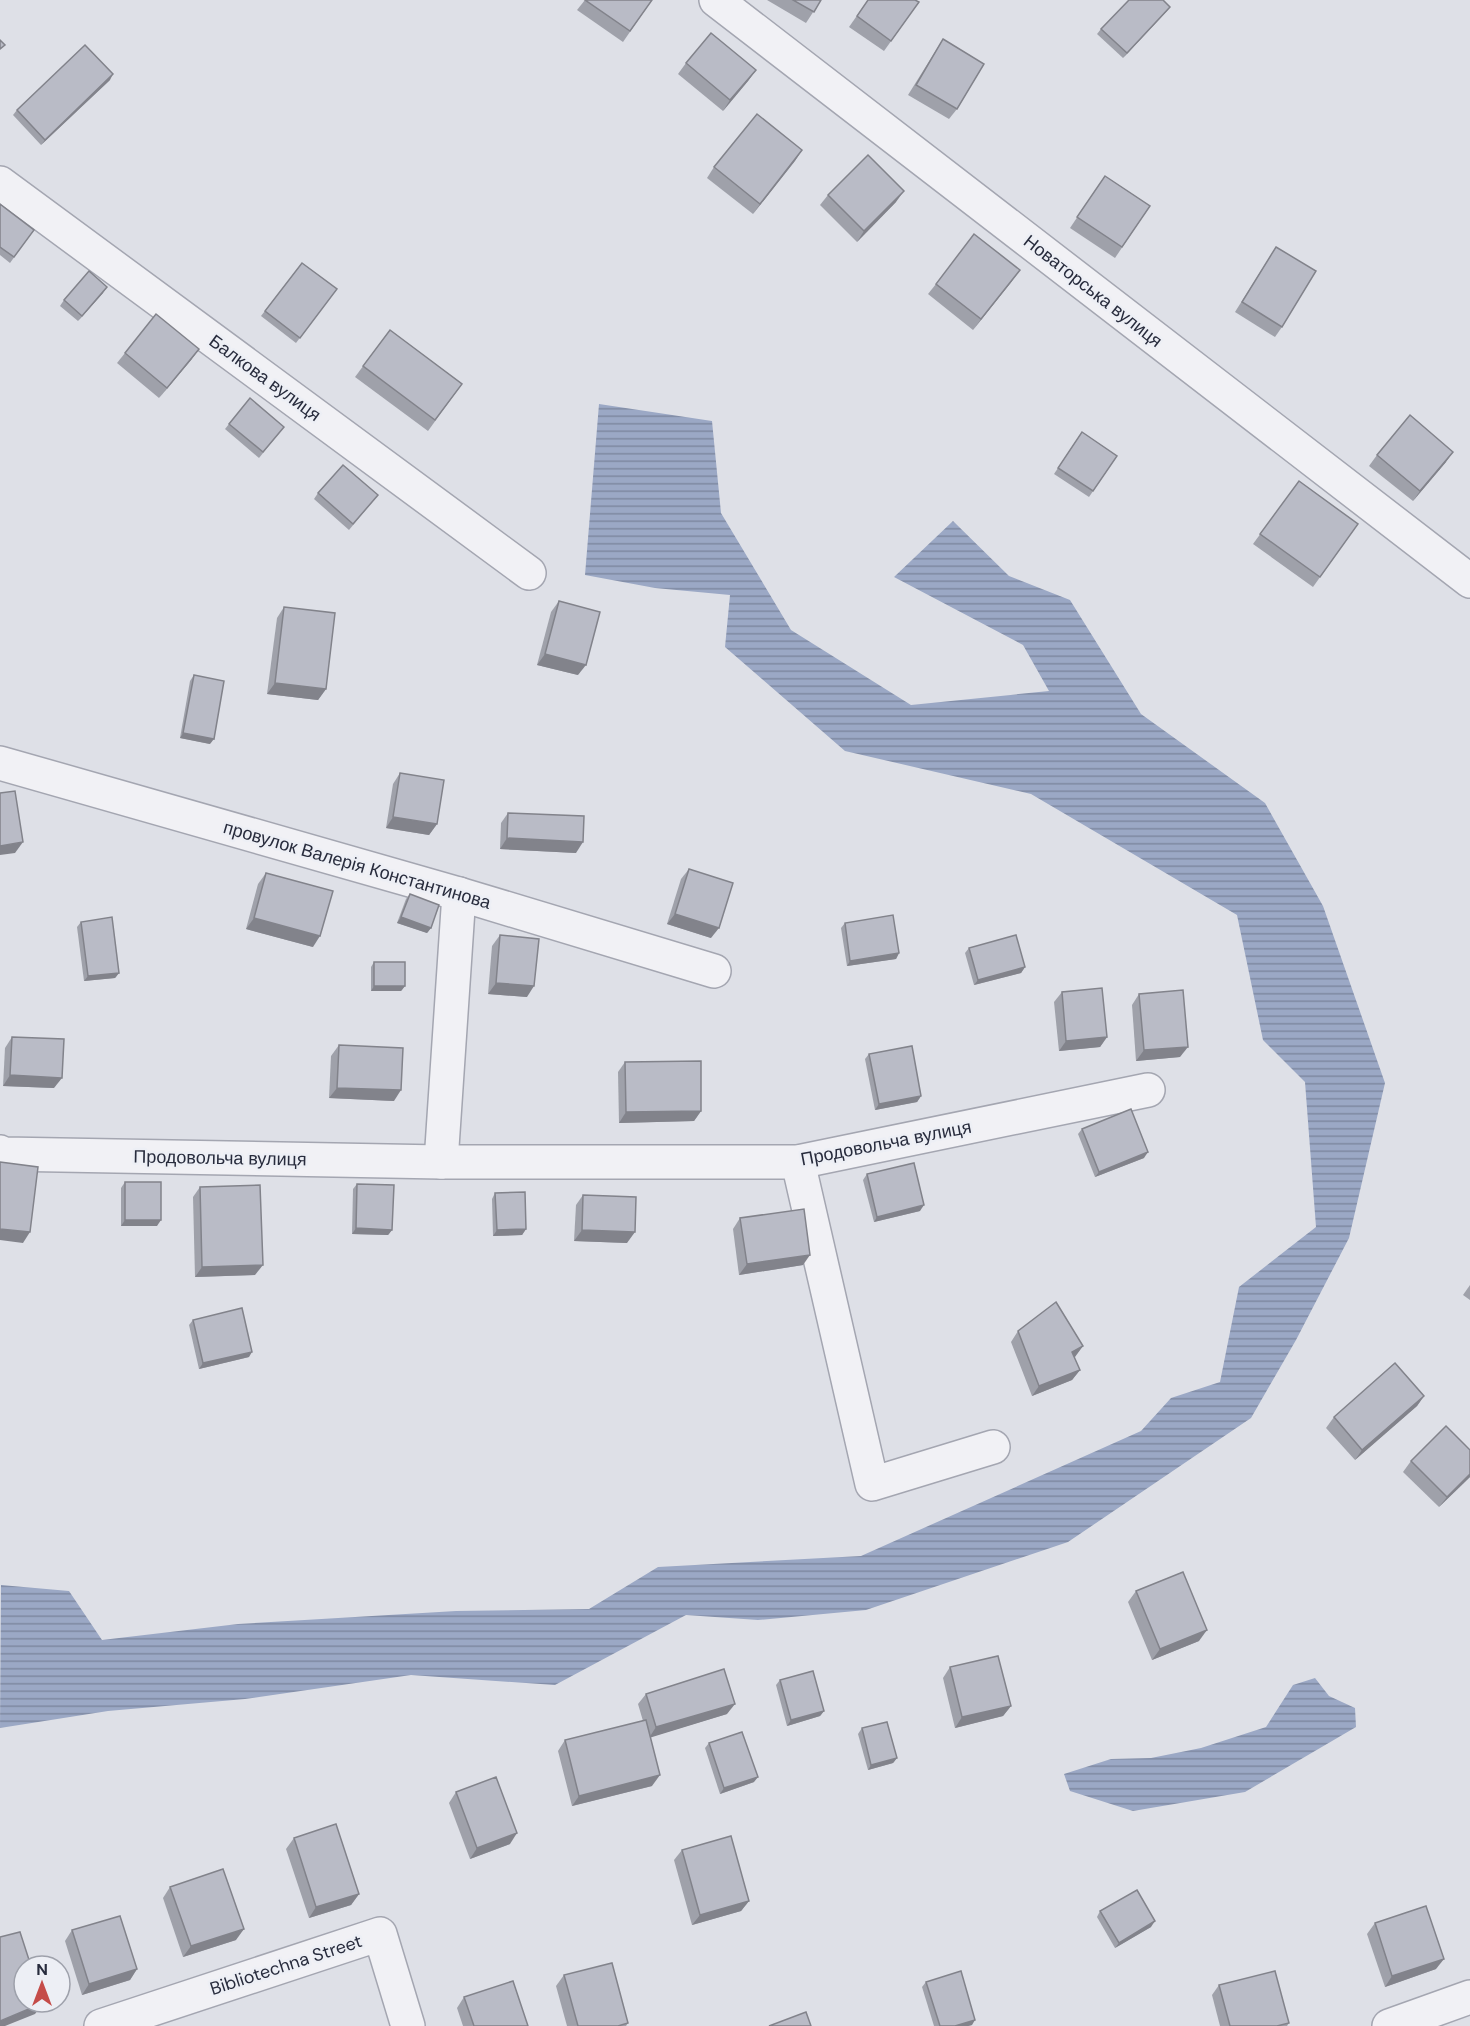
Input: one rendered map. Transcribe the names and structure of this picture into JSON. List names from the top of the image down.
{
  "streets": {
    "street": [
      "Новаторська вулиця",
      "Балкова вулиця",
      "провулок Валерія Константинова",
      "Продовольча вулиця",
      "Bibliotechna Street"
    ]
  },
  "north": "top"
}
